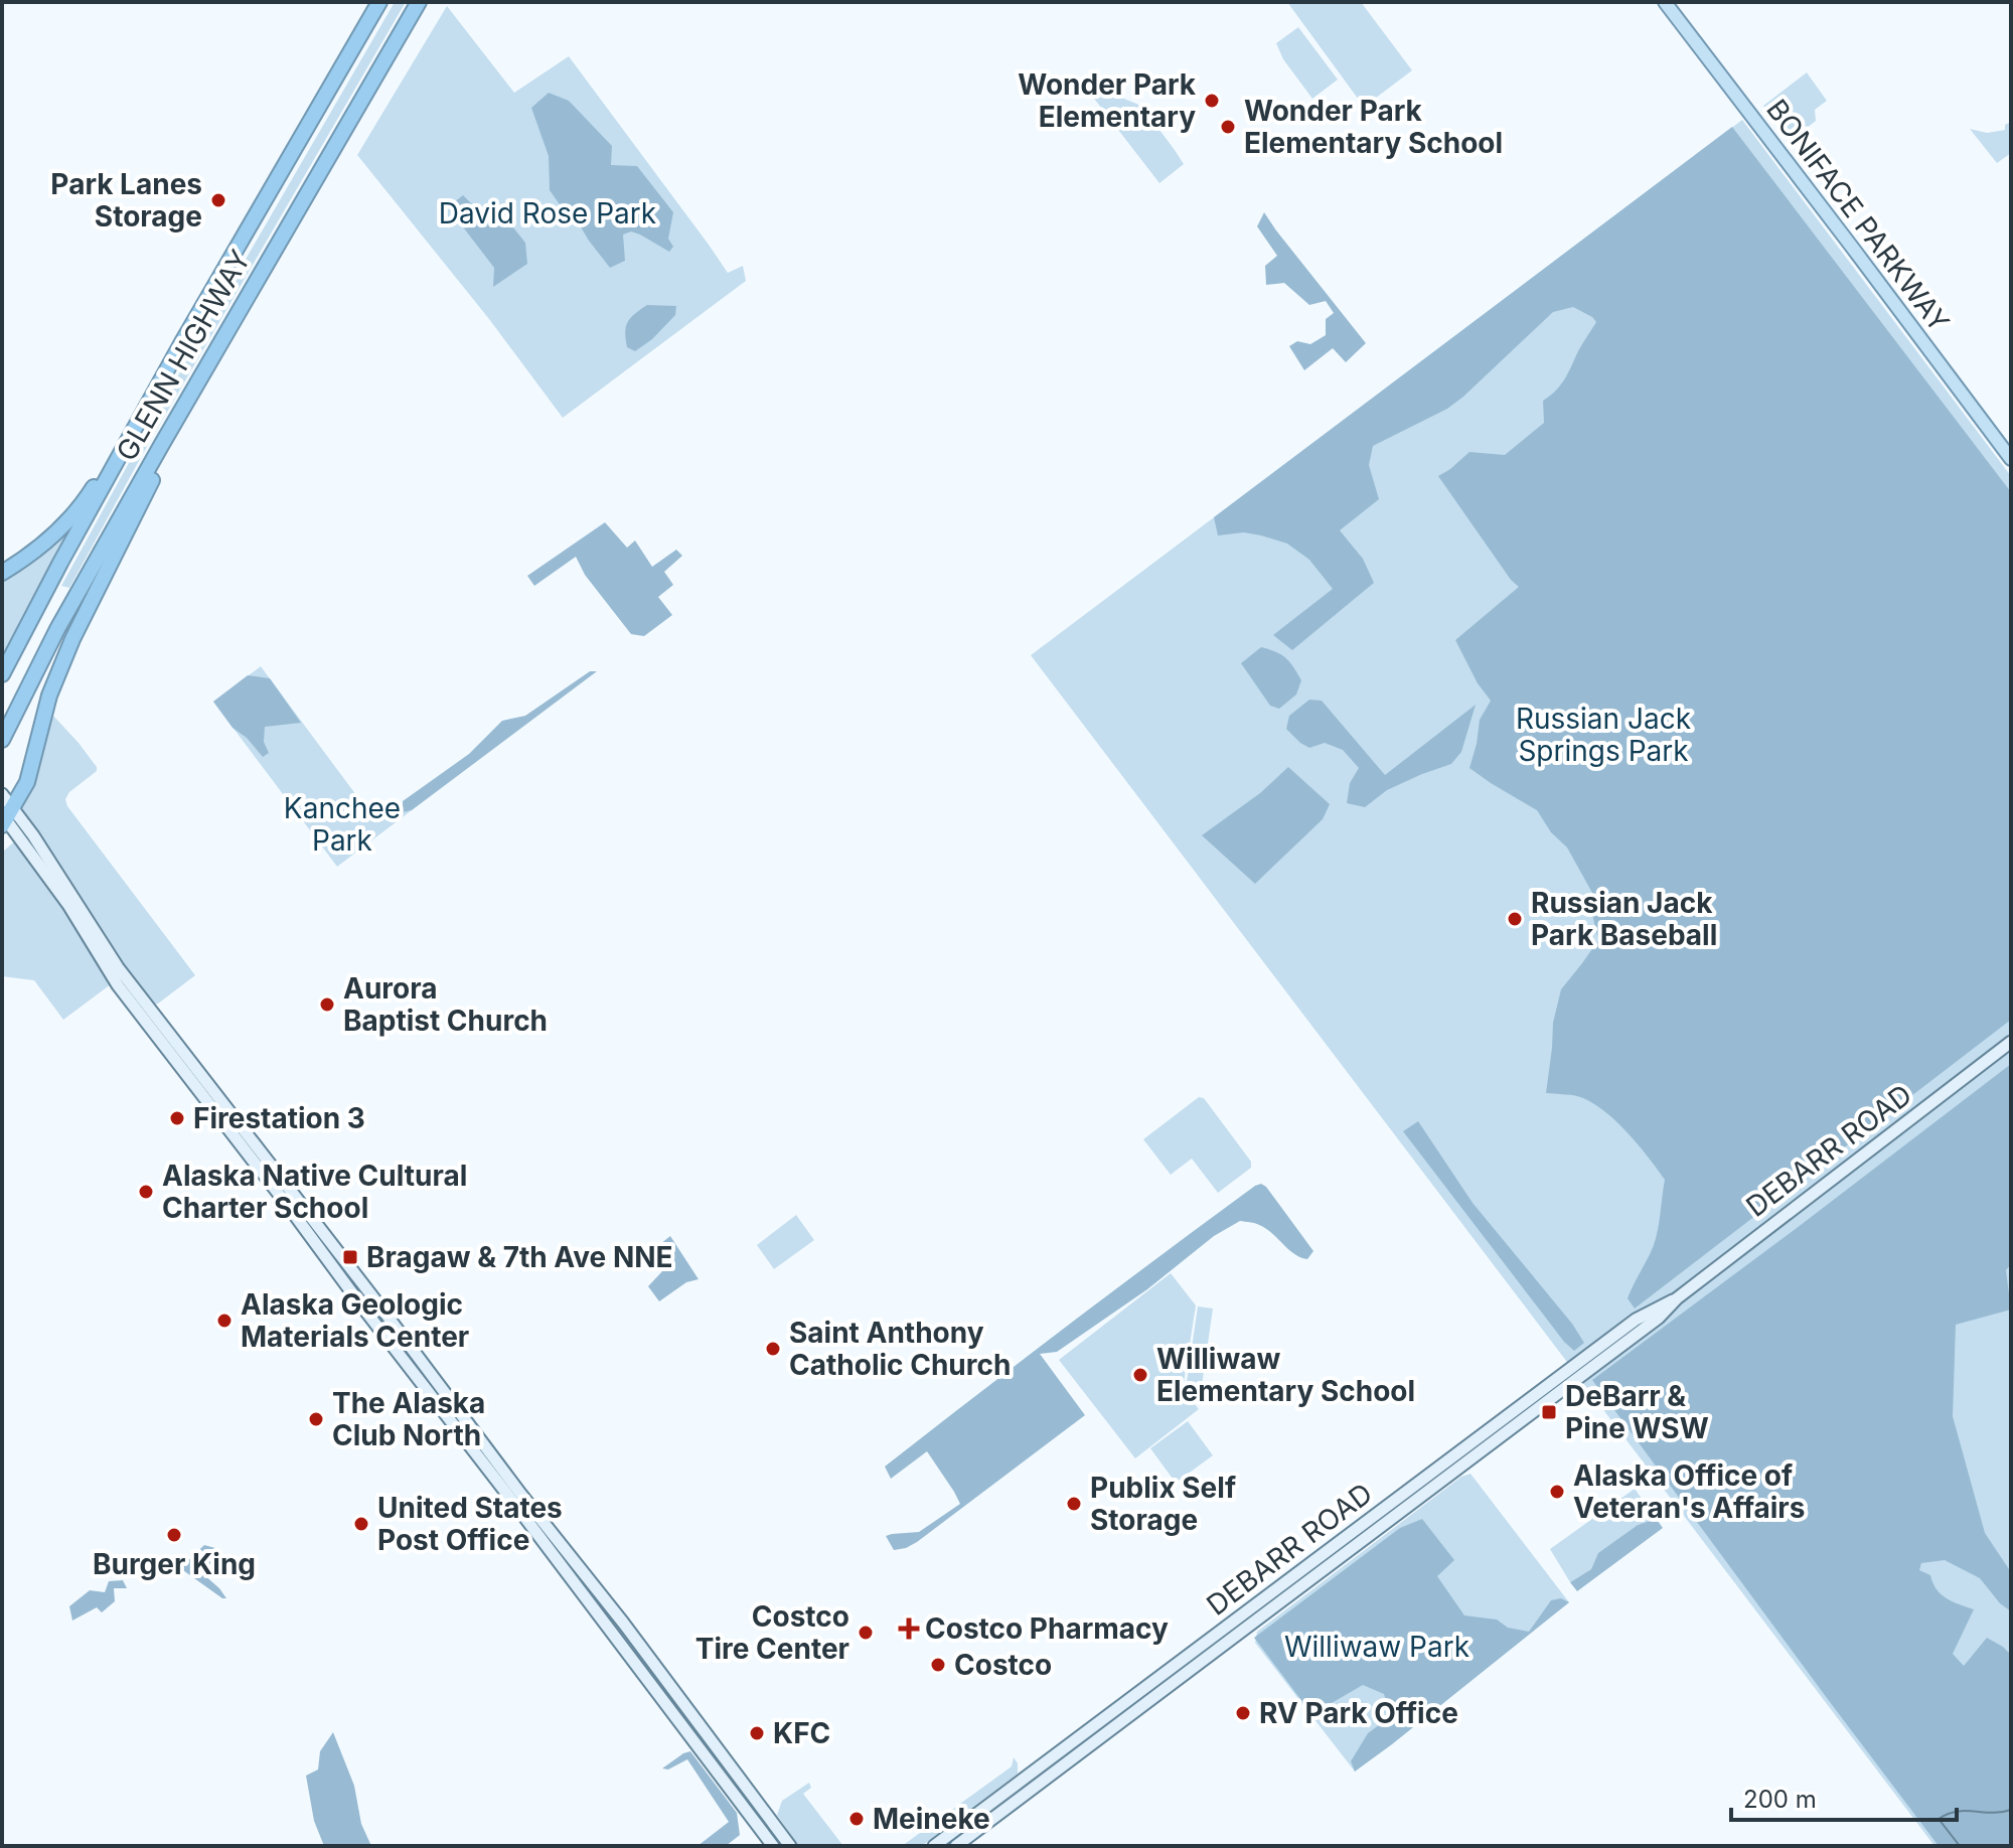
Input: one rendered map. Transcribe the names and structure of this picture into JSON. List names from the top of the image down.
{
  "streets": {
    "highway": ["GLENN HIGHWAY"],
    "main road": ["BONIFACE PARKWAY", "DEBARR ROAD"]
  },
  "parks": [
    "David Rose Park",
    "Russian Jack Springs Park",
    "Kanchee Park",
    "Williwaw Park"
  ],
  "places": {
    "other": [
      "Wonder Park Elementary",
      "Wonder Park Elementary School",
      "Park Lanes Storage",
      "Russian Jack Park Baseball",
      "Aurora Baptist Church",
      "Firestation 3",
      "Alaska Native Cultural Charter School",
      "Alaska Geologic Materials Center",
      "Saint Anthony Catholic Church",
      "Williwaw Elementary School",
      "The Alaska Club North",
      "Alaska Office of Veteran's Affairs",
      "Publix Self Storage",
      "United States Post Office",
      "Burger King",
      "Costco Tire Center",
      "Costco",
      "RV Park Office",
      "KFC",
      "Meineke"
    ],
    "transit": ["Bragaw & 7th Ave NNE", "DeBarr & Pine WSW"],
    "health": ["Costco Pharmacy"]
  },
  "scale_bar": "200 m"
}
